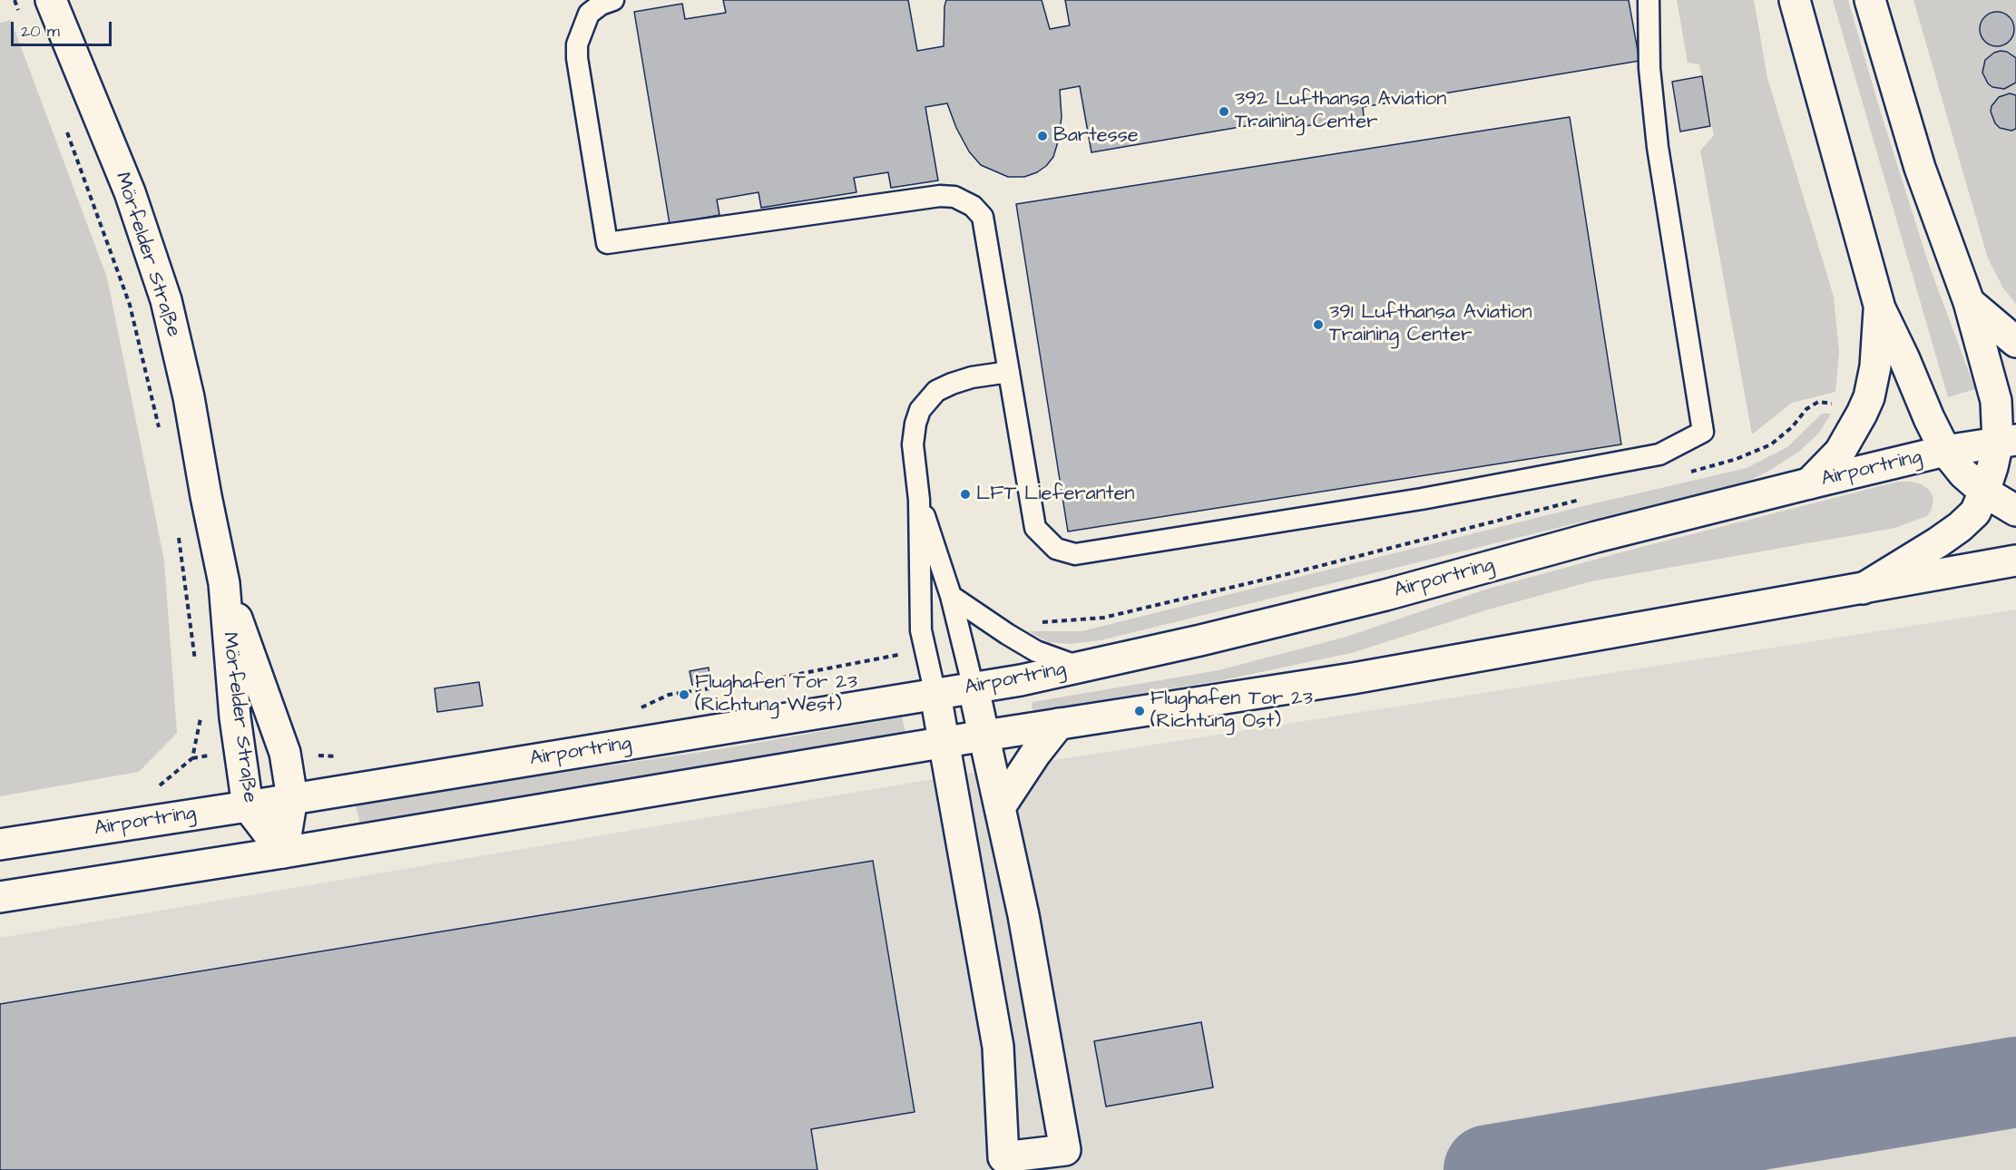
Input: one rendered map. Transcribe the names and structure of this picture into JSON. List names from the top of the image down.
{
  "streets": {
    "main road": ["Mörfelder Straße", "Airportring"]
  },
  "crossings": [
    ["Mörfelder Straße", "Airportring"]
  ],
  "places": [
    "392 Lufthansa Aviation Training Center",
    "Bartesse",
    "391 Lufthansa Aviation Training Center",
    "LFT Lieferanten",
    "Flughafen Tor 23 (Richtung West)",
    "Flughafen Tor 23 (Richtung Ost)"
  ],
  "scale_bar": "20 m"
}
